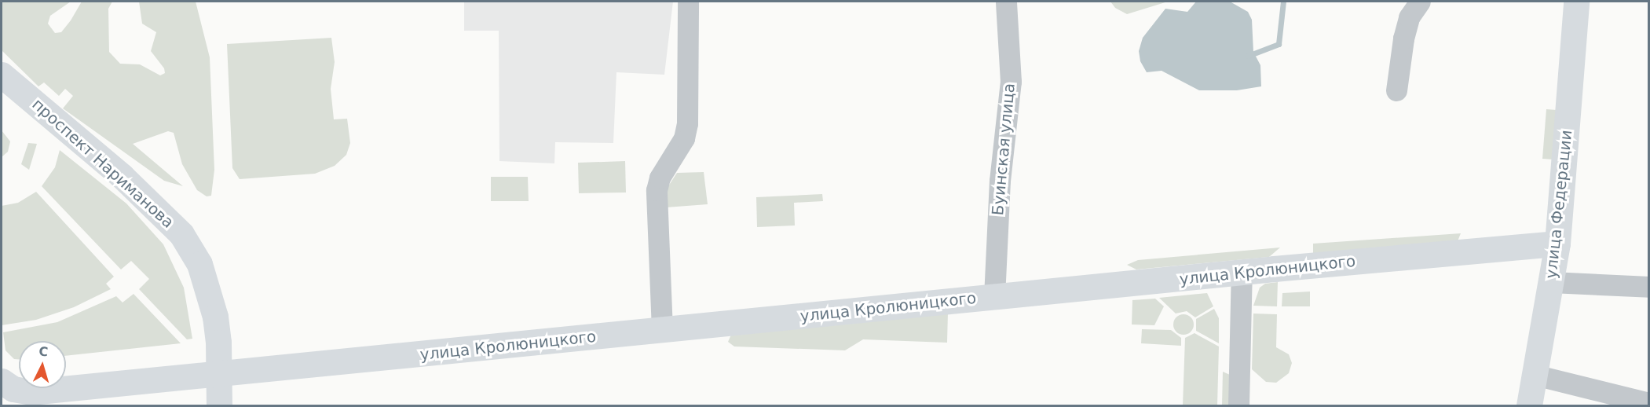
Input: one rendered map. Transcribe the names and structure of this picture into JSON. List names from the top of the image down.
{
  "streets": {
    "street": [
      "Буинская улица",
      "проспект Нариманова",
      "улица Федерации",
      "улица Кролюницкого"
    ]
  },
  "crossings": [
    ["Буинская улица", "улица Кролюницкого"],
    ["проспект Нариманова", "улица Кролюницкого"],
    ["улица Федерации", "улица Кролюницкого"]
  ],
  "north": "top"
}
